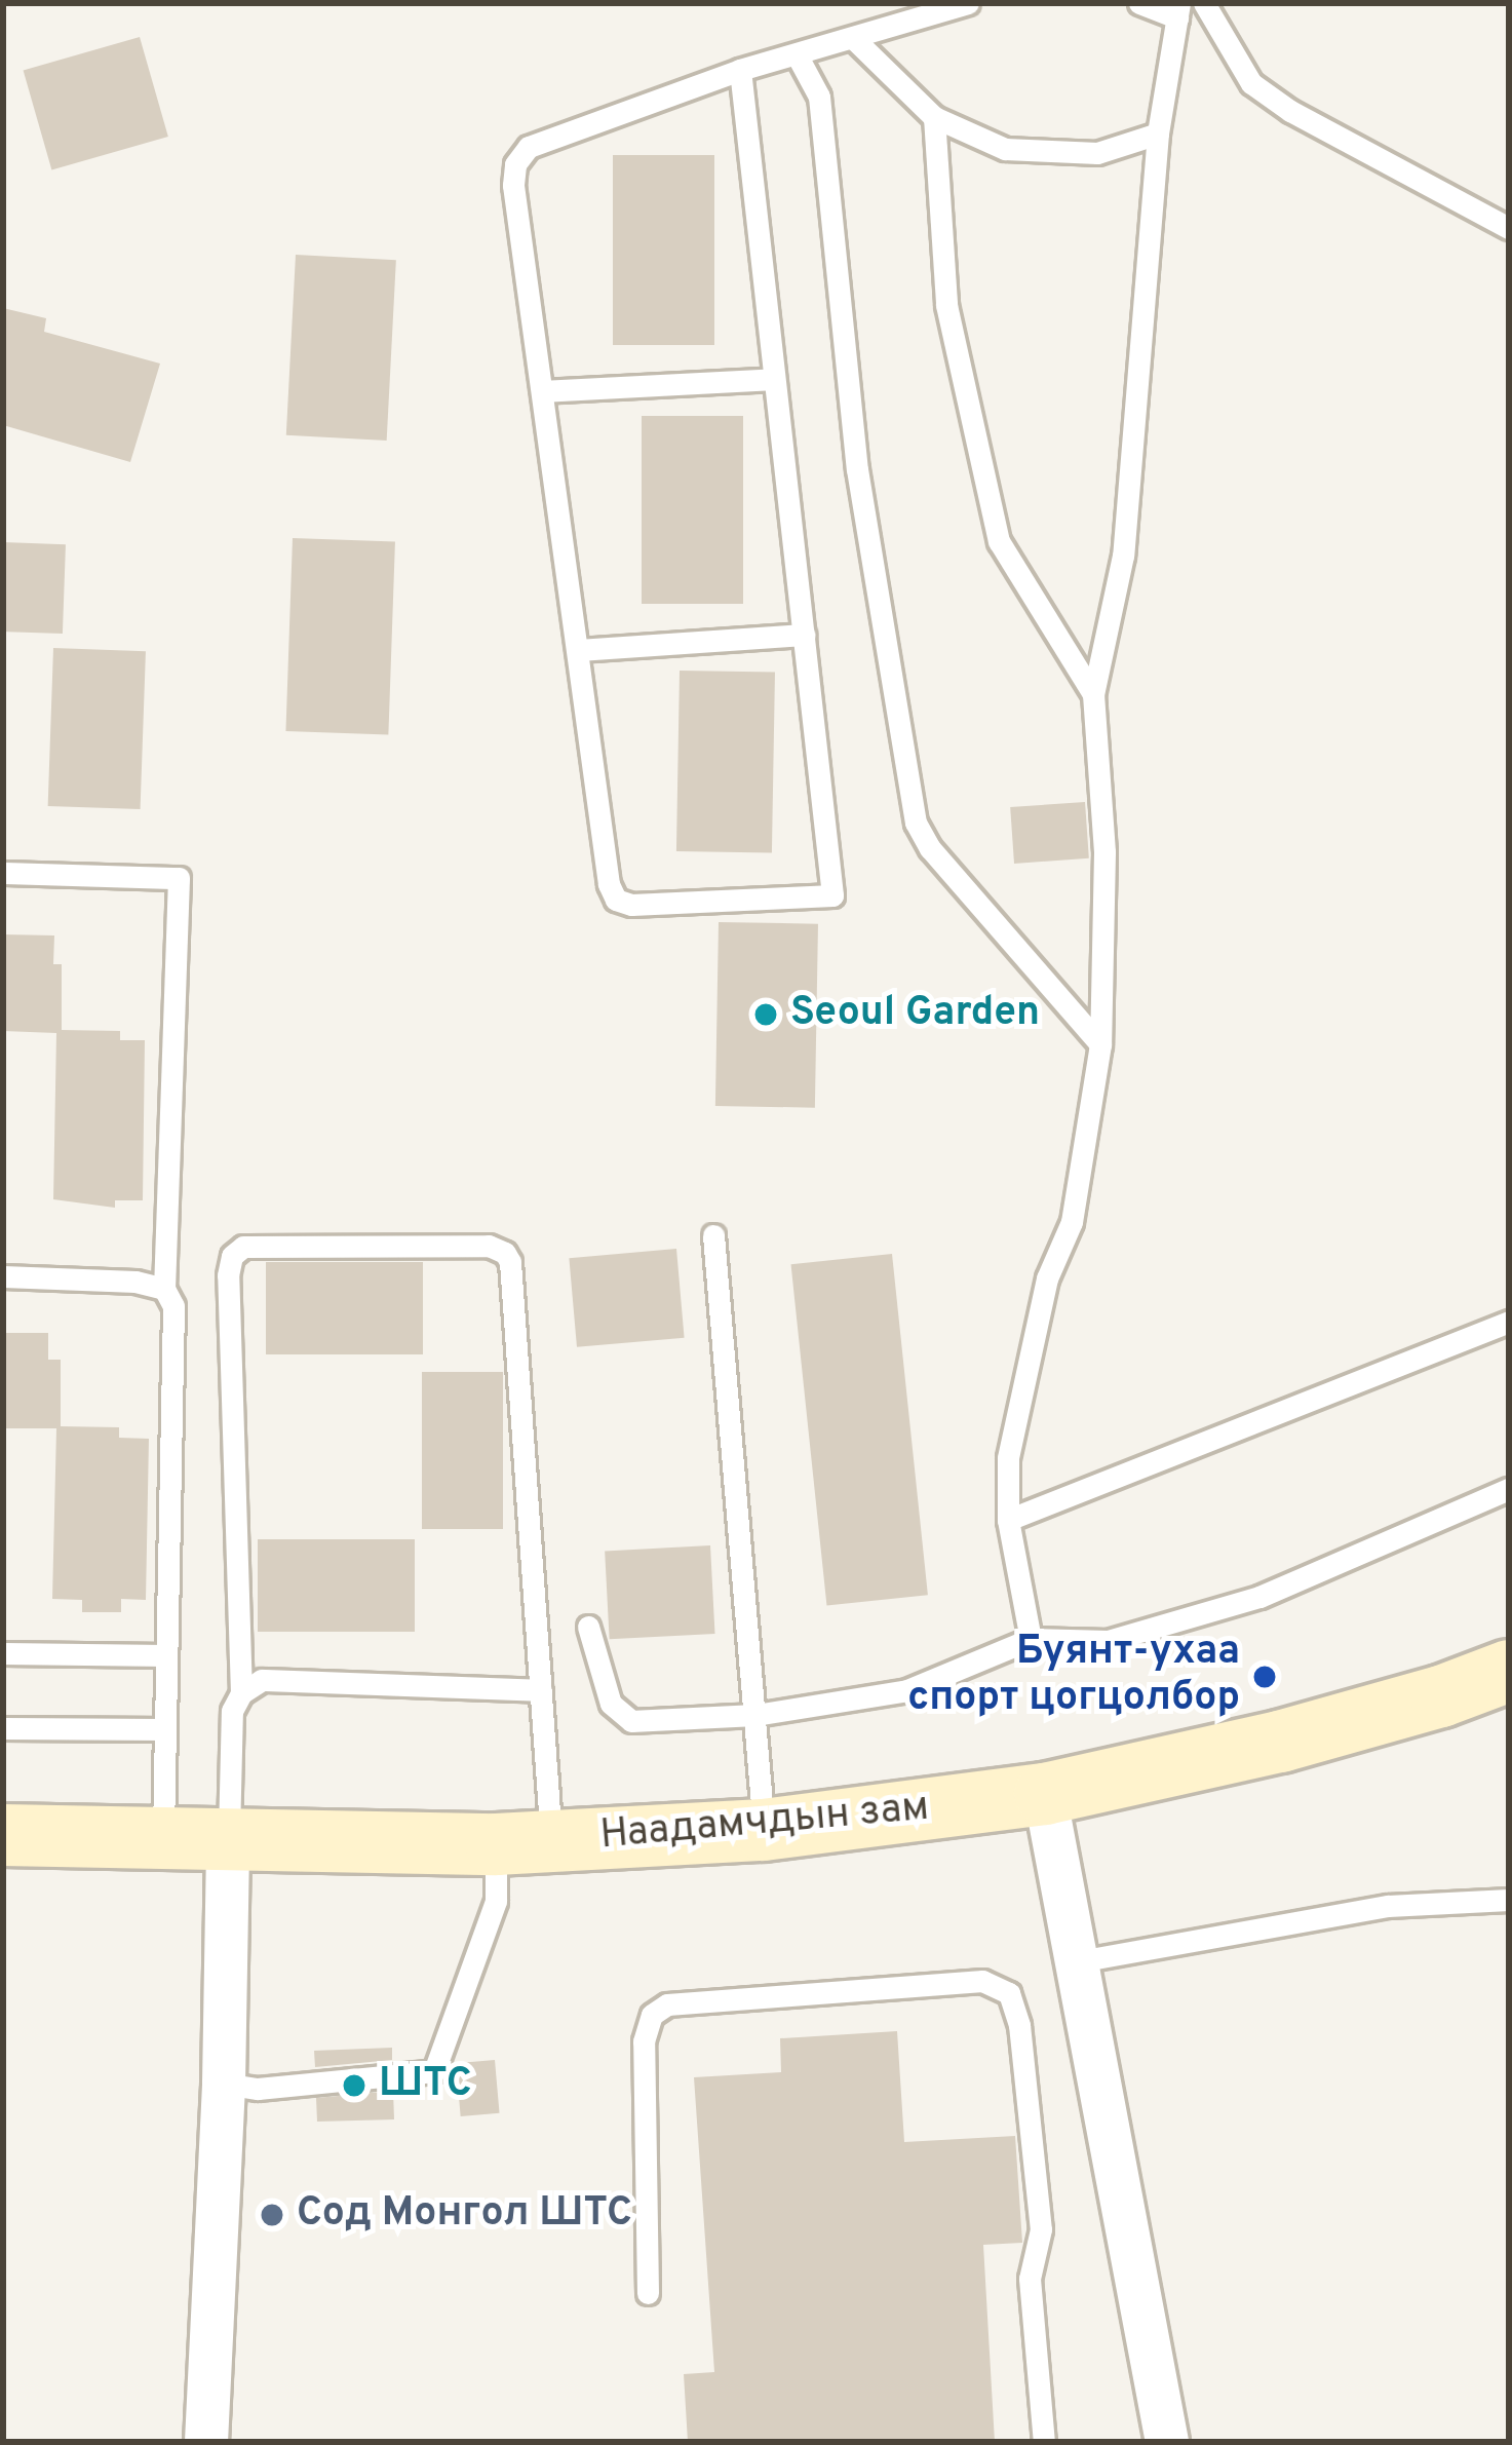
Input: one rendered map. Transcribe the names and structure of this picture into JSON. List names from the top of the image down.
{
  "streets": {
    "main road": ["Наадамчдын зам"]
  },
  "places": [
    "Seoul Garden",
    "Буянт-ухаа спорт цогцолбор",
    "ШТС",
    "Сод Монгол ШТС"
  ]
}
